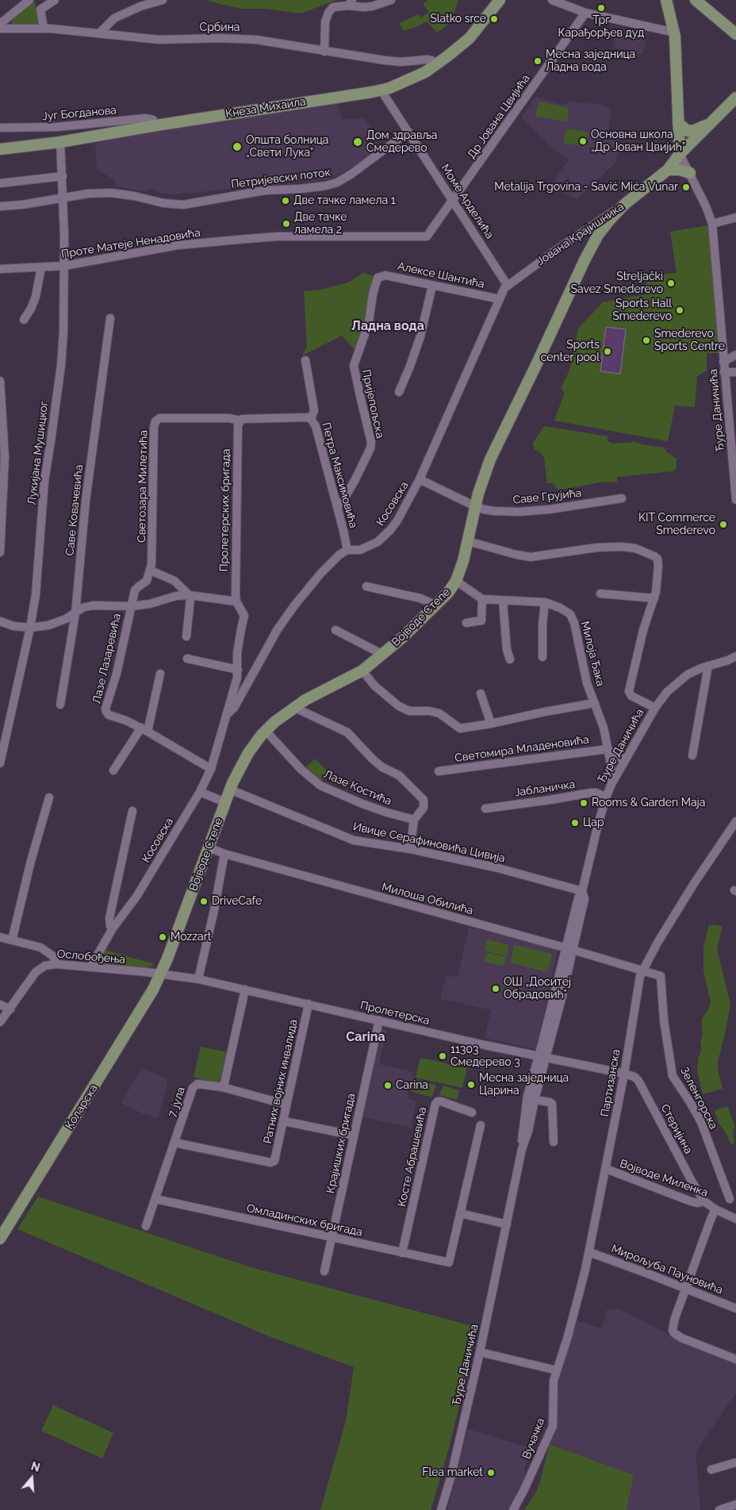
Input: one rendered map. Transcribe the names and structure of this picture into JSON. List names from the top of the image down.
{
  "streets": {
    "main road": [
      "Кнеза Михаила",
      "Јована Крајишника",
      "Војводе Степе",
      "Коларска"
    ],
    "street": [
      "Србина",
      "Југ Богданова",
      "Др Јована Цвијића",
      "Петријевски поток",
      "Моме Арделића",
      "Проте Матеје Ненадовића",
      "Алексе Шантића",
      "Пријепољска",
      "Ђуре Даничића",
      "Лукијана Мушицког",
      "Петра Максимовића",
      "Светозара Милетића",
      "Саве Грујића",
      "Косовска",
      "Саве Ковачевића",
      "Пролетерских бригада",
      "Милоја Ђака",
      "Лазе Лазаревића",
      "Светомира Младеновића",
      "Лазе Костића",
      "Јабланичка",
      "Ивице Серафиновића Цивија",
      "Милоша Обилића",
      "Ослобођења",
      "Пролетерска",
      "Ратних војних инвалида",
      "Партизанска",
      "Зеленгорска",
      "7. јула",
      "Стеријина",
      "Крајишких бригада",
      "Косте Абрашевића",
      "Војводе Миленка",
      "Омладинских бригада",
      "Мирољуба Пауновића",
      "Вучачка"
    ]
  },
  "crossings": [
    ["Србина", "Кнеза Михаила"],
    ["Кнеза Михаила", "Југ Богданова"],
    ["Кнеза Михаила", "Моме Арделића"],
    ["Кнеза Михаила", "Лукијана Мушицког"],
    ["Др Јована Цвијића", "Моме Арделића"],
    ["Др Јована Цвијића", "Проте Матеје Ненадовића"],
    ["Петријевски поток", "Моме Арделића"],
    ["Петријевски поток", "Лукијана Мушицког"],
    ["Моме Арделића", "Јована Крајишника"],
    ["Јована Крајишника", "Алексе Шантића"],
    ["Јована Крајишника", "Ђуре Даничића"],
    ["Јована Крајишника", "Косовска"],
    ["Јована Крајишника", "Војводе Степе"],
    ["Проте Матеје Ненадовића", "Лукијана Мушицког"],
    ["Алексе Шантића", "Пријепољска"],
    ["Алексе Шантића", "Косовска"],
    ["Пријепољска", "Петра Максимовића"],
    ["Ђуре Даничића", "Милоја Ђака"],
    ["Ђуре Даничића", "Јабланичка"],
    ["Ђуре Даничића", "Ивице Серафиновића Цивија"],
    ["Ђуре Даничића", "Милоша Обилића"],
    ["Ђуре Даничића", "Пролетерска"],
    ["Петра Максимовића", "Косовска"],
    ["Светозара Милетића", "Пролетерских бригада"],
    ["Саве Грујића", "Војводе Степе"],
    ["Косовска", "Пролетерских бригада"],
    ["Косовска", "Ослобођења"],
    ["Војводе Степе", "Лазе Костића"],
    ["Војводе Степе", "Ивице Серафиновића Цивија"],
    ["Војводе Степе", "Милоша Обилића"],
    ["Војводе Степе", "Ослобођења"],
    ["Војводе Степе", "Пролетерска"],
    ["Војводе Степе", "Коларска"],
    ["Милоја Ђака", "Светомира Младеновића"],
    ["Милоша Обилића", "Партизанска"],
    ["Милоша Обилића", "Зеленгорска"],
    ["Ослобођења", "Пролетерска"],
    ["Ослобођења", "Коларска"],
    ["Пролетерска", "Ратних војних инвалида"],
    ["Пролетерска", "Партизанска"],
    ["Пролетерска", "Коларска"],
    ["Пролетерска", "Стеријина"],
    ["Пролетерска", "Крајишких бригада"],
    ["Ратних војних инвалида", "7. јула"],
    ["Партизанска", "Зеленгорска"],
    ["Партизанска", "Стеријина"],
    ["Партизанска", "Војводе Миленка"],
    ["Партизанска", "Мирољуба Пауновића"],
    ["Партизанска", "Вучачка"],
    ["7. јула", "Омладинских бригада"],
    ["Стеријина", "Војводе Миленка"],
    ["Крајишких бригада", "Омладинских бригада"],
    ["Косте Абрашевића", "Омладинских бригада"]
  ],
  "districts": ["Ладна вода", "Carina"],
  "places": [
    "Трг Карађорђев дуд",
    "Slatko srce",
    "Месна заједница Ладна вода",
    "Основна школа „Др Јован Цвијић”",
    "Дом здравља Смедерево",
    "Општа болница „Свети Лука”",
    "Metalija Trgovina - Savić Mića Vunar",
    "Две тачке ламела 1",
    "Две тачке ламела 2",
    "Streljački Savez Smederevo",
    "Sports Hall Smederevo",
    "Smederevo Sports Centre",
    "Sports center pool",
    "KIT Commerce Smederevo",
    "Rooms & Garden Maja",
    "Цар",
    "DriveCafe",
    "Mozzart",
    "ОШ „Доситеј Обрадовић”",
    "11303 Смедерево 3",
    "Месна заједница Царина",
    "Carina",
    "Flea market"
  ],
  "north": "top"
}
